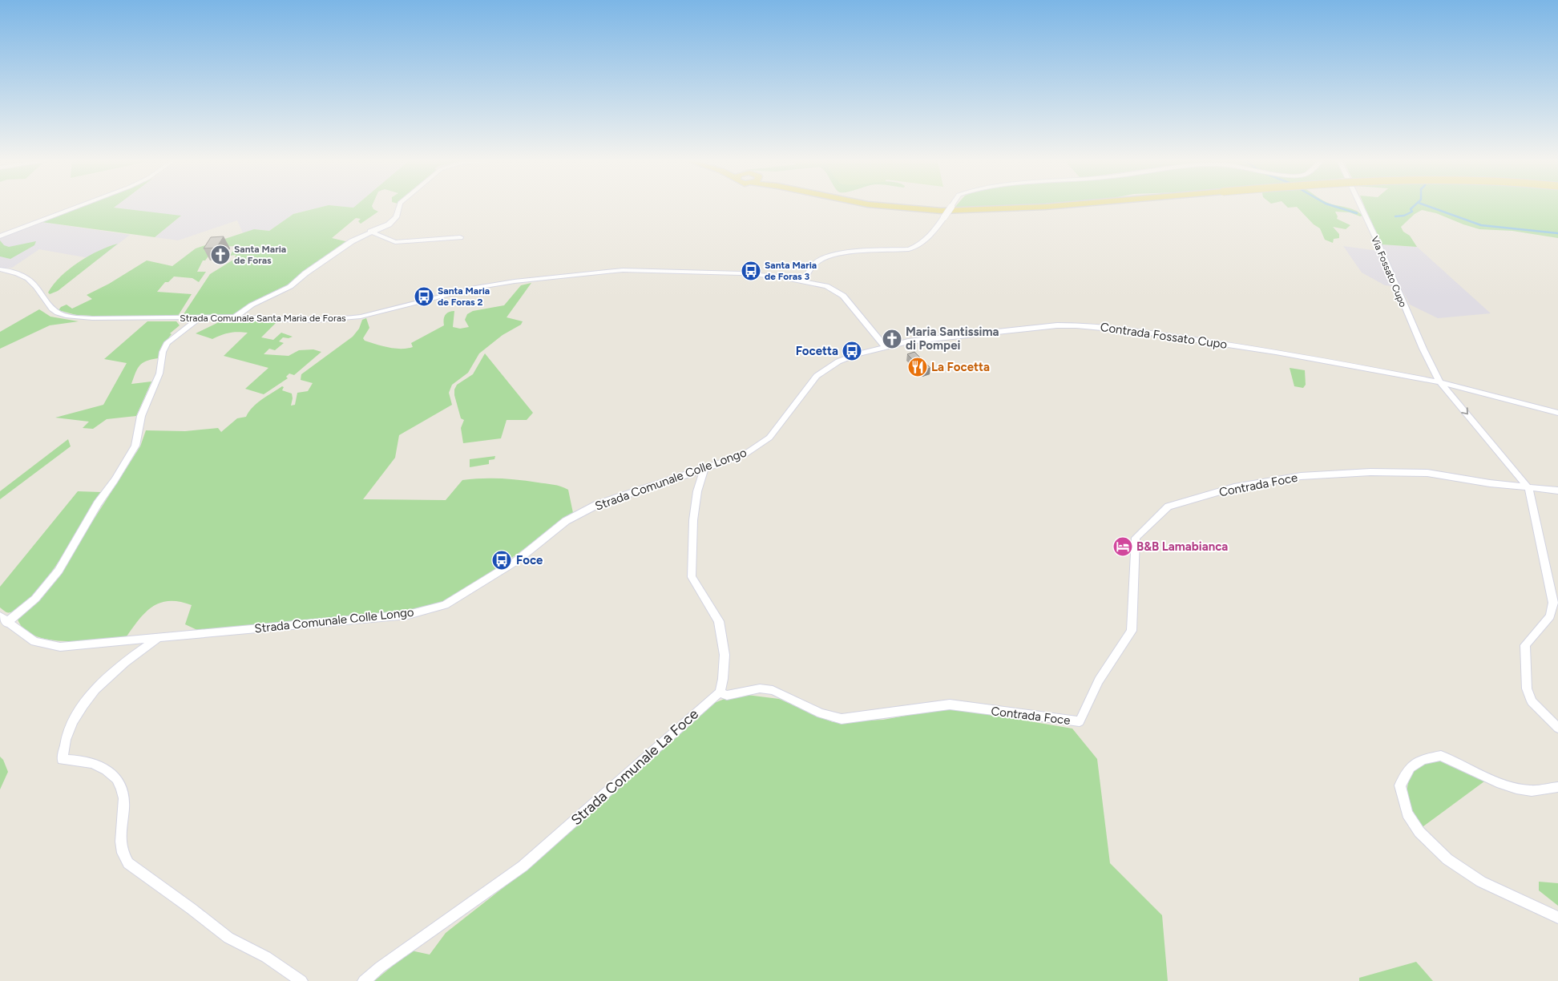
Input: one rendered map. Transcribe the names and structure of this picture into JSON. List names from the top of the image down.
{
  "streets": {
    "street": [
      "Via Fossato Cupo",
      "Strada Comunale Santa Maria de Foras",
      "Contrada Fossato Cupo",
      "Strada Comunale Colle Longo",
      "Contrada Foce",
      "Strada Comunale La Foce"
    ]
  },
  "crossings": [
    ["Via Fossato Cupo", "Contrada Fossato Cupo"],
    ["Strada Comunale Santa Maria de Foras", "Contrada Fossato Cupo"],
    ["Strada Comunale Santa Maria de Foras", "Strada Comunale Colle Longo"],
    ["Contrada Fossato Cupo", "Strada Comunale Colle Longo"],
    ["Contrada Foce", "Strada Comunale La Foce"]
  ],
  "places": {
    "church": ["Santa Maria de Foras", "Maria Santissima di Pompei"],
    "bus stop": [
      "Santa Maria de Foras 3",
      "Santa Maria de Foras 2",
      "Focetta",
      "Foce"
    ],
    "restaurant": ["La Focetta"],
    "hotel": ["B&B Lamabianca"]
  }
}
